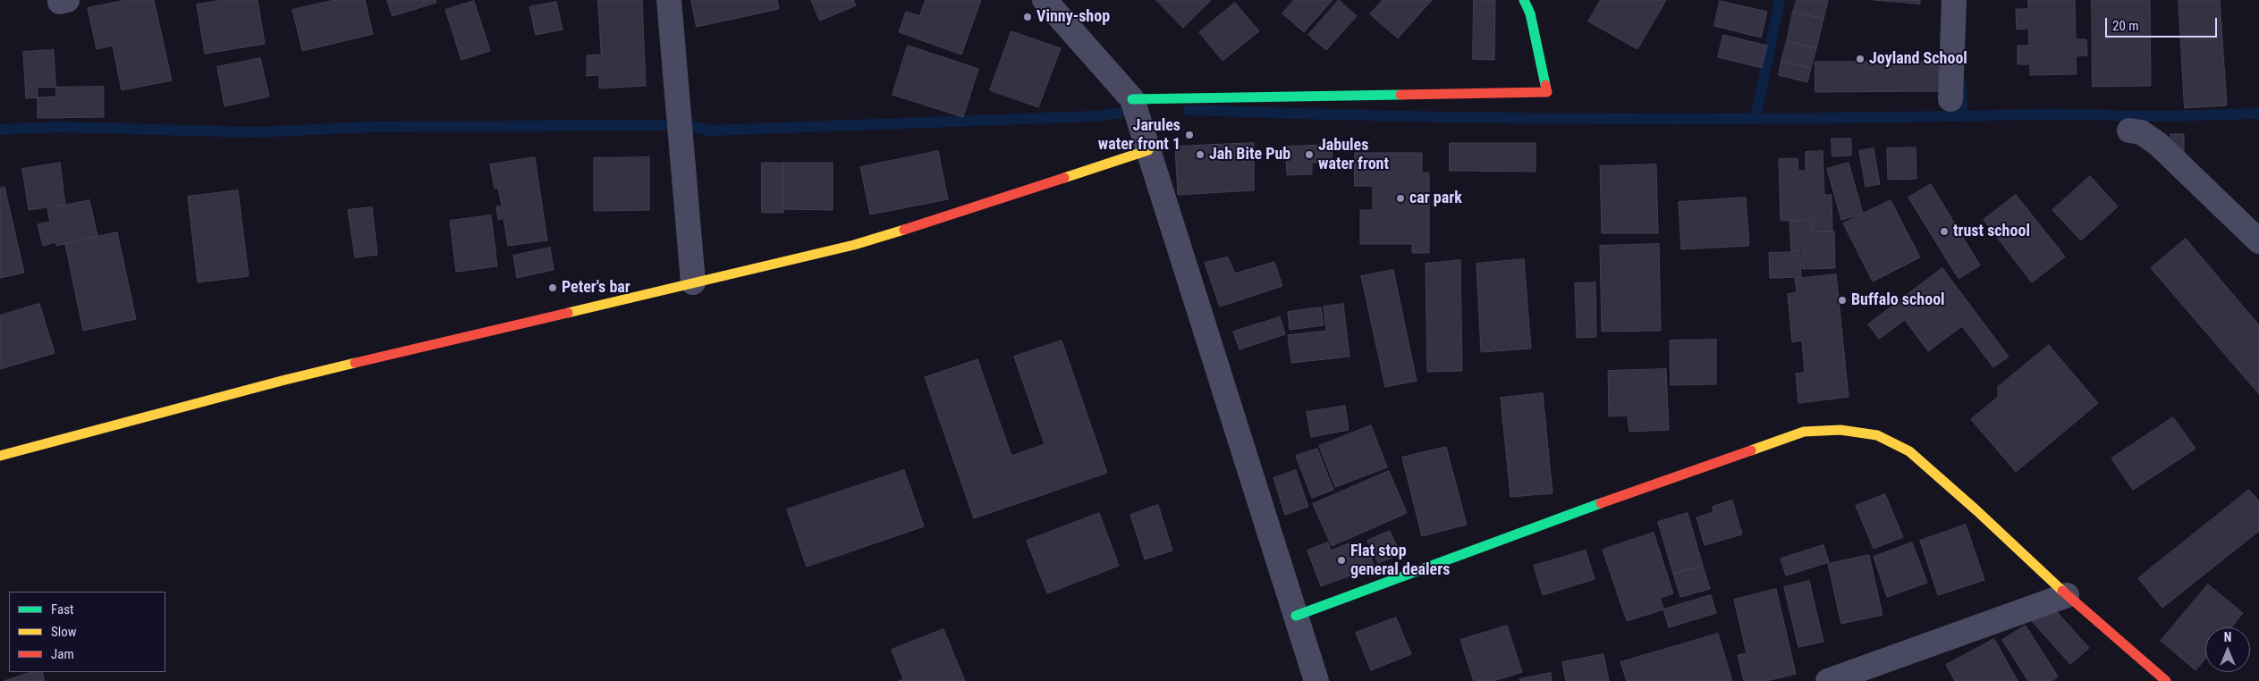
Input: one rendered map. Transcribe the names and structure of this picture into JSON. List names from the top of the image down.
{
  "places": [
    "Vinny-shop",
    "Joyland School",
    "Jarules water front 1",
    "Jah Bite Pub",
    "Jabules water front",
    "car park",
    "trust school",
    "Peter's bar",
    "Buffalo school",
    "Flat stop general dealers"
  ],
  "legend": ["Fast", "Slow", "Jam"],
  "scale_bar": "20 m",
  "north": "top"
}
